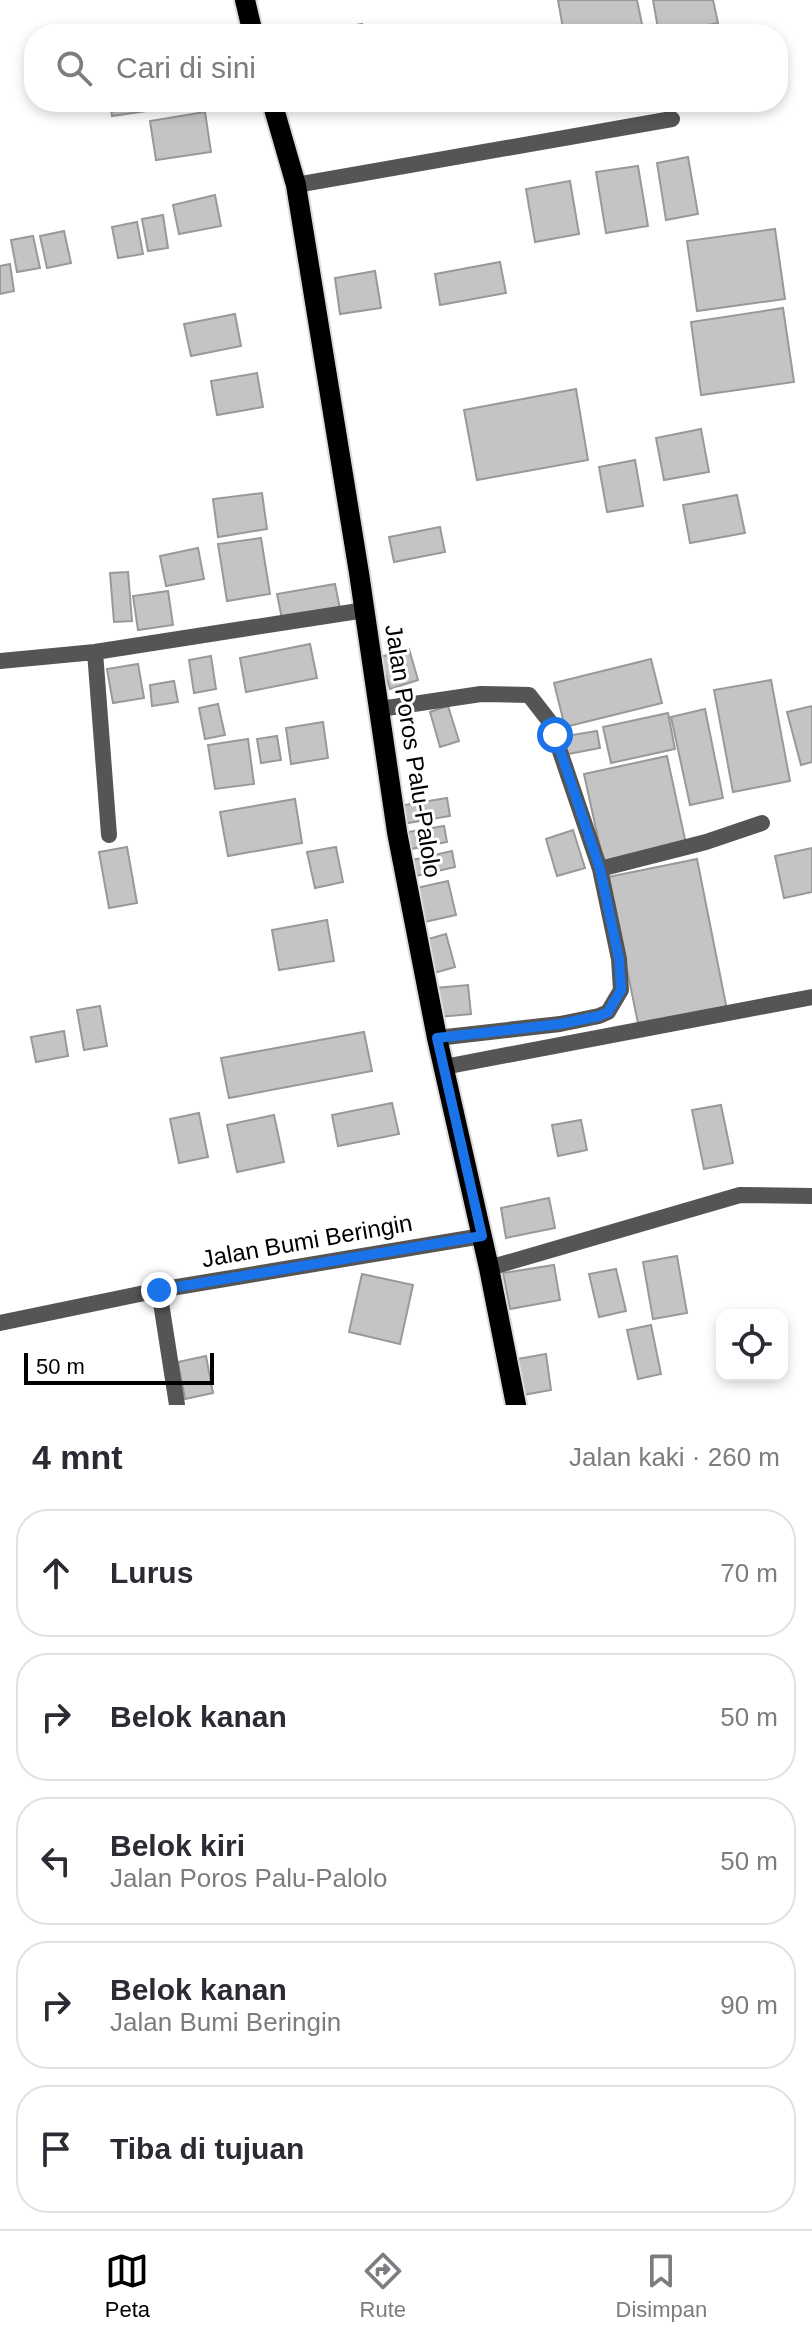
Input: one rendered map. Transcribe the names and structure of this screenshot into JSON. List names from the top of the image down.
{
  "streets": {
    "main road": ["Jalan Poros Palu-Palolo"],
    "street": ["Jalan Bumi Beringin"]
  },
  "crossings": [
    ["Jalan Poros Palu-Palolo", "Jalan Bumi Beringin"]
  ],
  "scale_bar": "50 m",
  "page": {
    "search": "Cari di sini",
    "scale": "50 m",
    "heading": ["4 mnt", "Jalan kaki · 260 m"],
    "list": [
      ["Lurus", "70 m"],
      ["Belok kanan", "50 m"],
      ["Belok kiri", "Jalan Poros Palu-Palolo", "50 m"],
      ["Belok kanan", "Jalan Bumi Beringin", "90 m"],
      "Tiba di tujuan"
    ],
    "nav": ["Peta", "Rute", "Disimpan"]
  }
}
